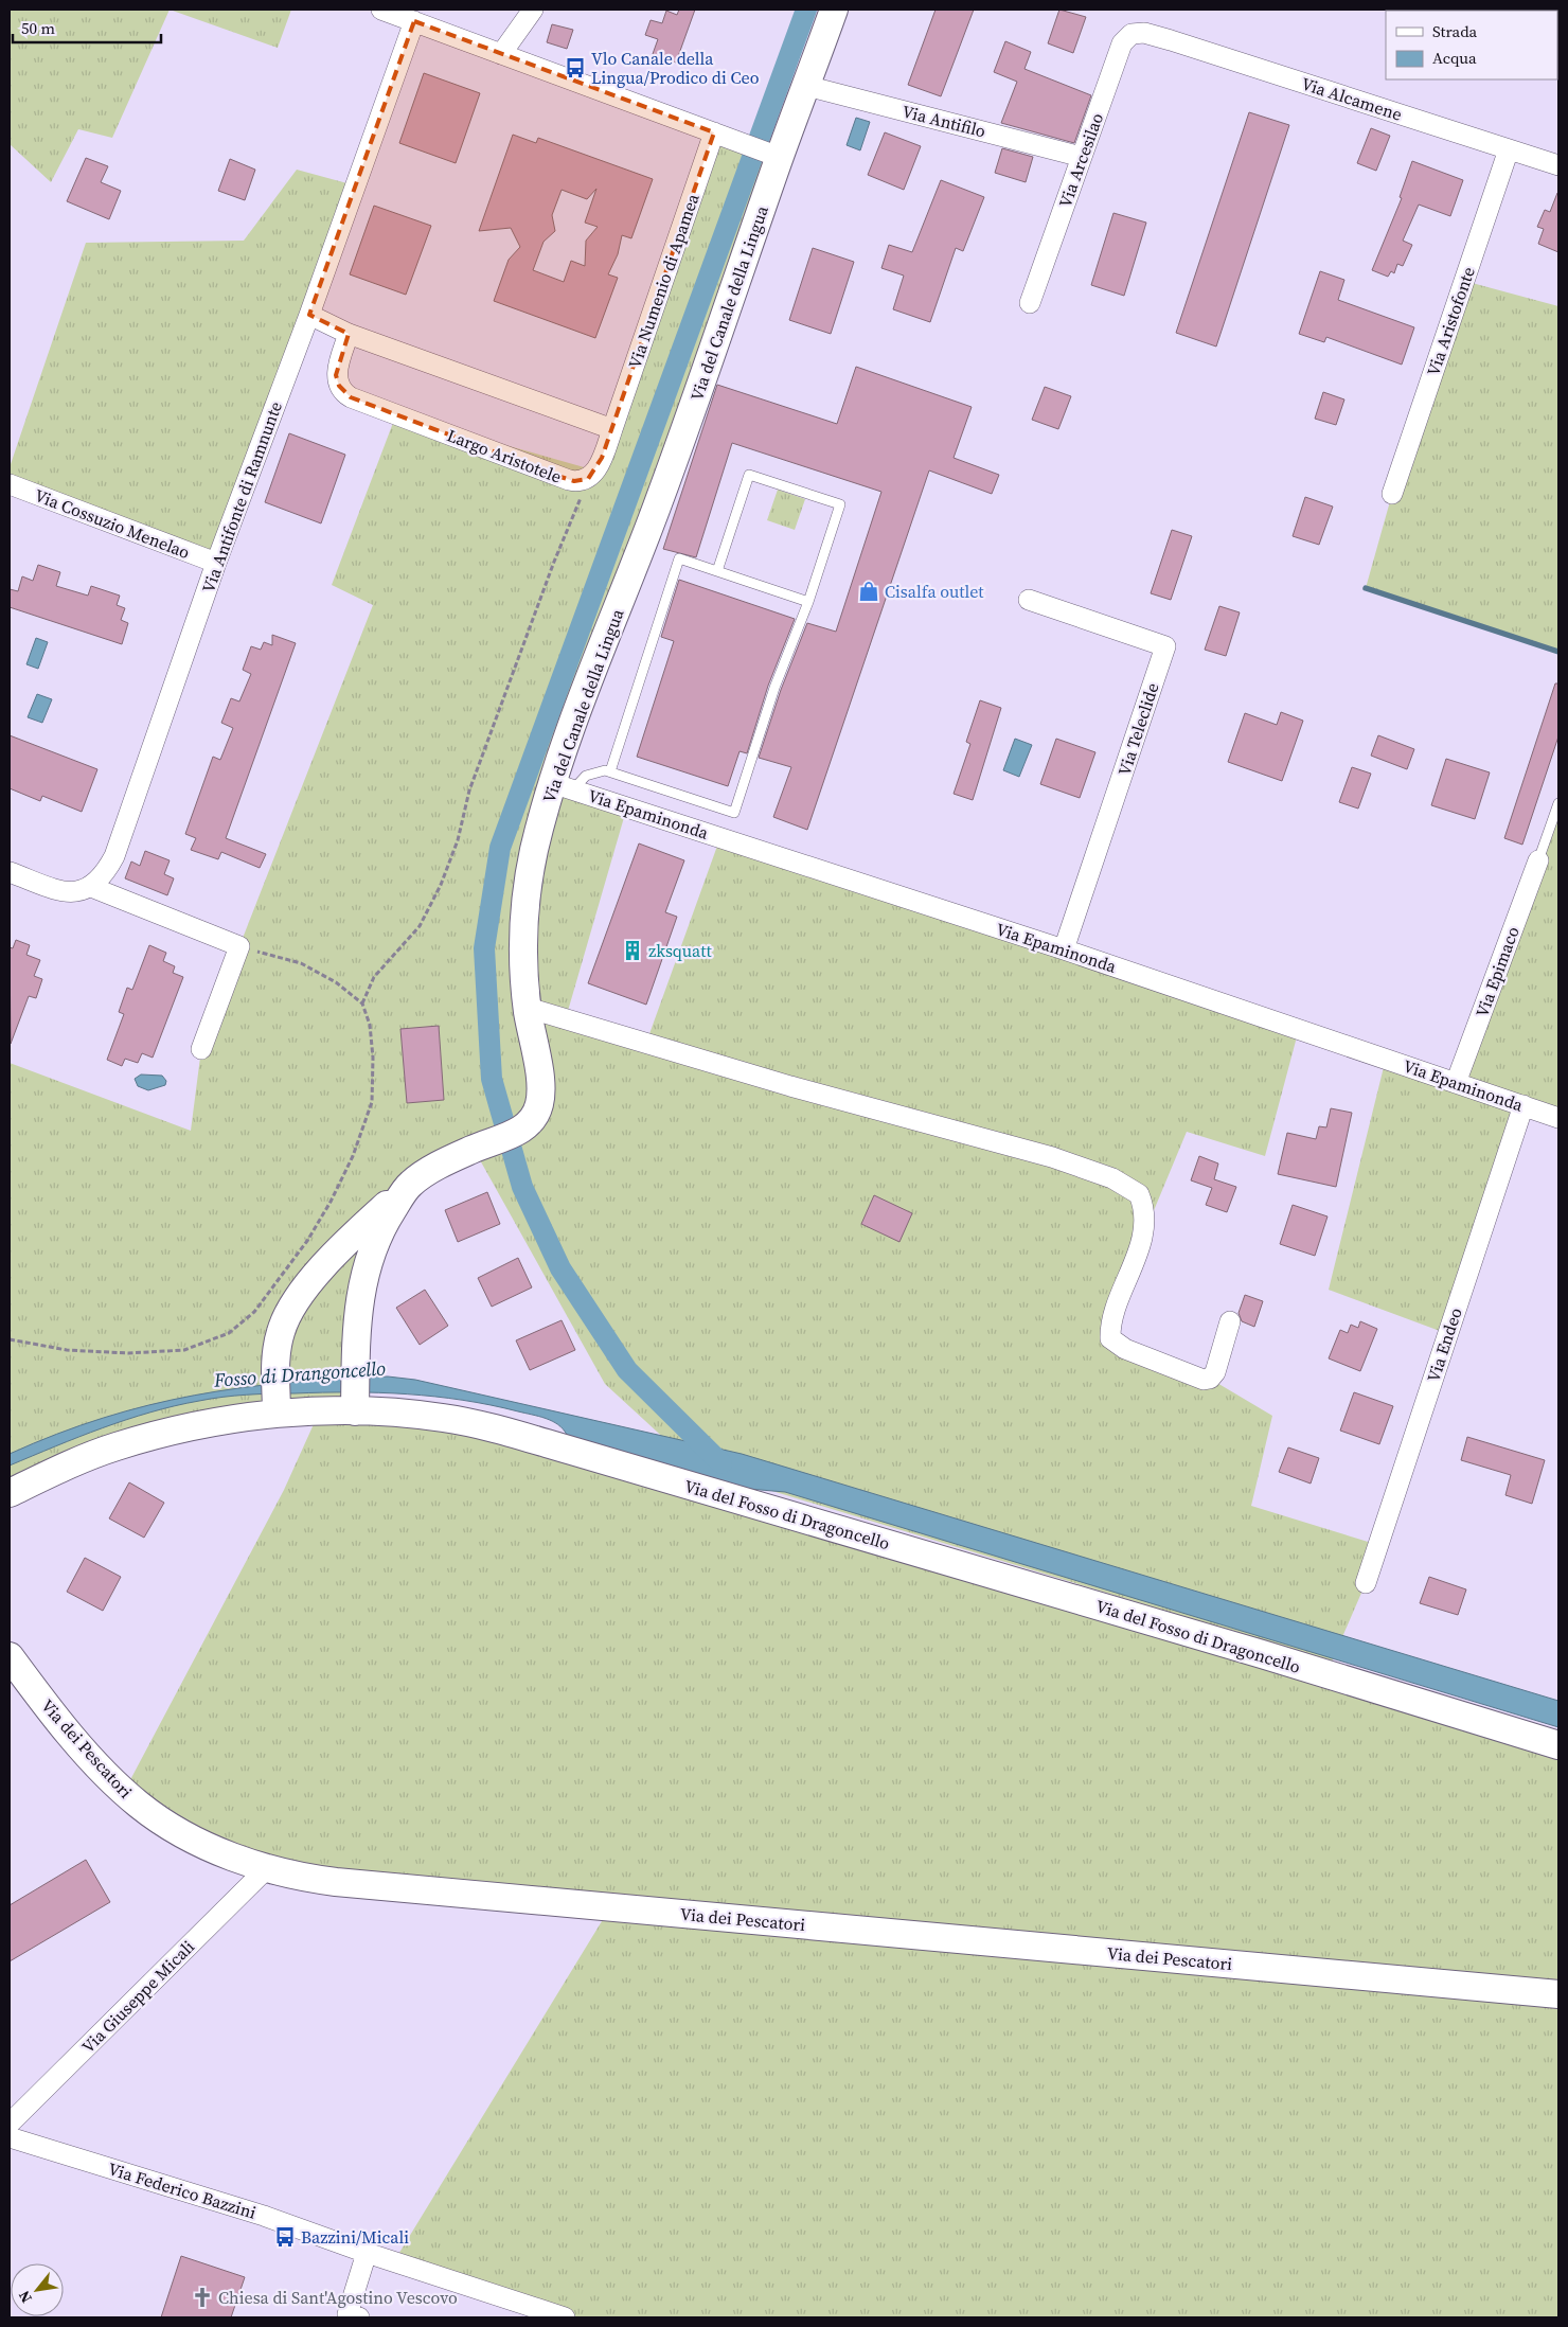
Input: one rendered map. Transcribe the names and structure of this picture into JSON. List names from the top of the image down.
{
  "streets": {
    "street": [
      "Via Alcamene",
      "Via Antifilo",
      "Via Arcesilao",
      "Via Numenio di Apamea",
      "Via del Canale della Lingua",
      "Via Aristofonte",
      "Largo Aristotele",
      "Via Antifonte di Ramnunte",
      "Via Cossuzio Menelao",
      "Via Teleclide",
      "Via Epaminonda",
      "Via Epimaco",
      "Via Endeo",
      "Via del Fosso di Dragoncello",
      "Via dei Pescatori",
      "Via Giuseppe Micali",
      "Via Federico Bazzini"
    ]
  },
  "crossings": [
    ["Via Alcamene", "Via Arcesilao"],
    ["Via Alcamene", "Via Aristofonte"],
    ["Via Antifilo", "Via Arcesilao"],
    ["Via Antifilo", "Via del Canale della Lingua"],
    ["Via del Canale della Lingua", "Via Epaminonda"],
    ["Via del Canale della Lingua", "Via del Fosso di Dragoncello"],
    ["Via Antifonte di Ramnunte", "Via Cossuzio Menelao"],
    ["Via Teleclide", "Via Epaminonda"],
    ["Via Epaminonda", "Via Epimaco"],
    ["Via Epaminonda", "Via Endeo"],
    ["Via dei Pescatori", "Via Giuseppe Micali"]
  ],
  "water": ["Fosso di Drangoncello"],
  "places": {
    "bus stop": ["Vlo Canale della Lingua/Prodico di Ceo", "Bazzini/Micali"],
    "shop": ["Cisalfa outlet"],
    "building": ["zksquatt"],
    "church": ["Chiesa di Sant'Agostino Vescovo"]
  },
  "legend": ["Strada", "Acqua"],
  "scale_bar": "50 m",
  "north": "bottom left"
}
